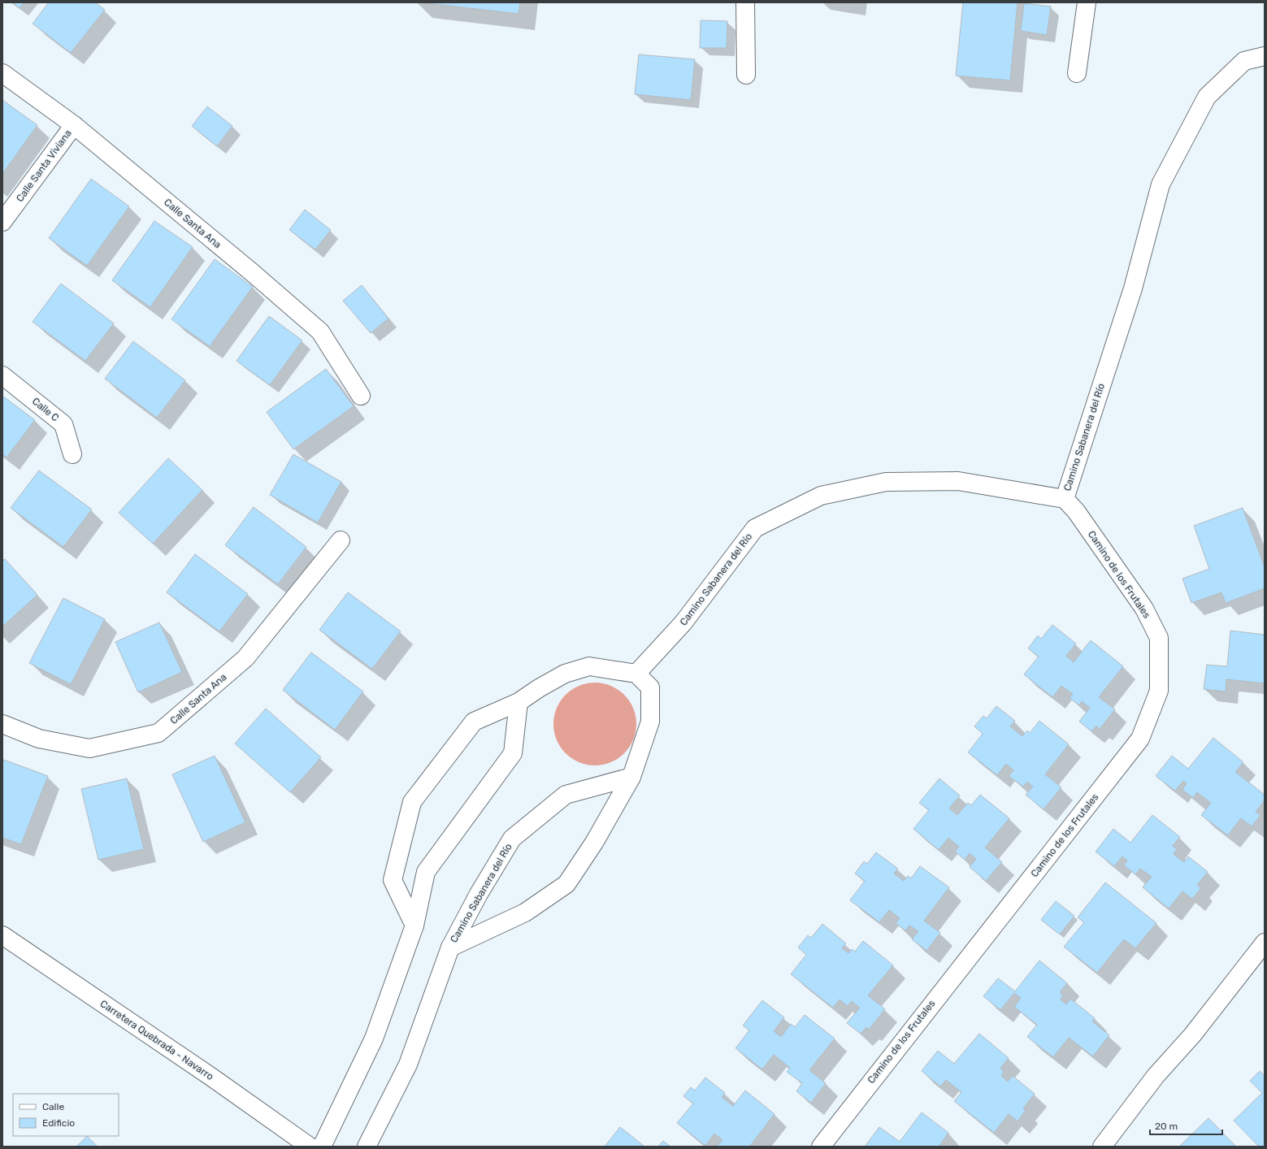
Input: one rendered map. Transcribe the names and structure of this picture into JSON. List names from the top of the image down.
{
  "streets": {
    "street": [
      "Calle Santa Viviana",
      "Calle Santa Ana",
      "Calle C",
      "Camino Sabanera del Río",
      "Camino de los Frutales",
      "Carretera Quebrada - Navarro"
    ]
  },
  "crossings": [
    ["Calle Santa Viviana", "Calle Santa Ana"],
    ["Camino Sabanera del Río", "Camino de los Frutales"]
  ],
  "legend": ["Calle", "Edificio"],
  "scale_bar": "20 m"
}
